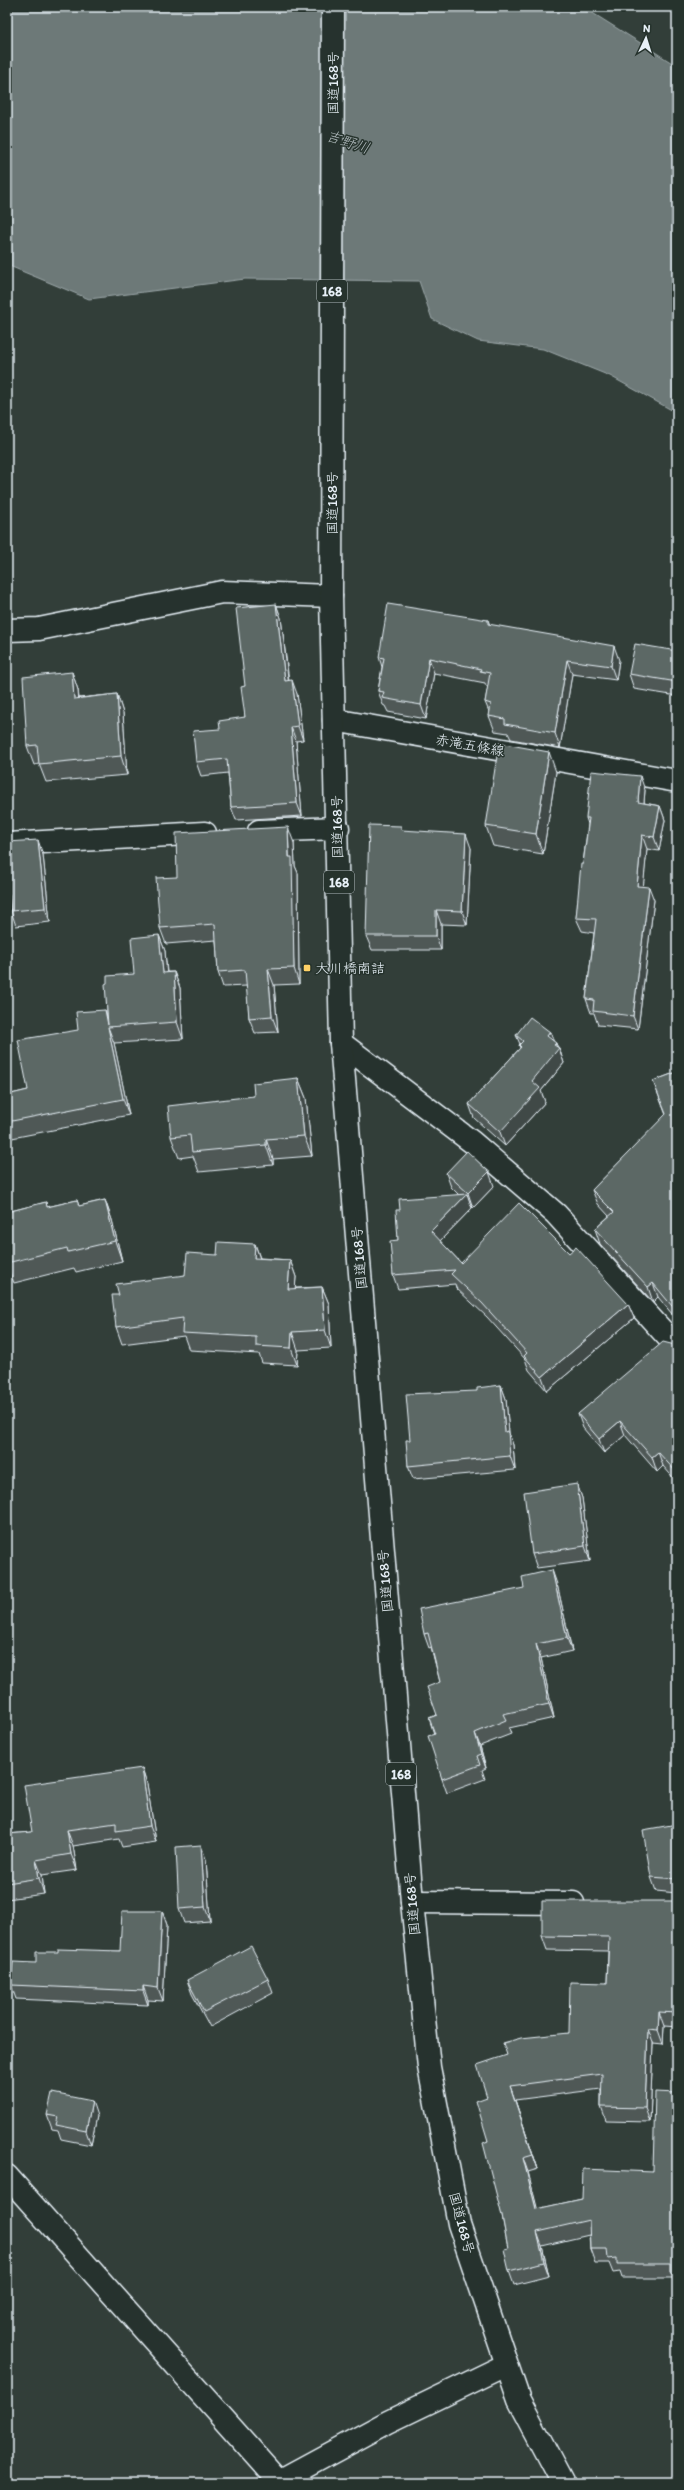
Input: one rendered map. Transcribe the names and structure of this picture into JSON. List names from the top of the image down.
{
  "streets": {
    "main road": ["国道168号", "168", "赤滝五條線"]
  },
  "crossings": [
    ["国道168号", "赤滝五條線"]
  ],
  "water": ["吉野川"],
  "places": {
    "transit": ["大川橋南詰"]
  },
  "north": "top"
}
